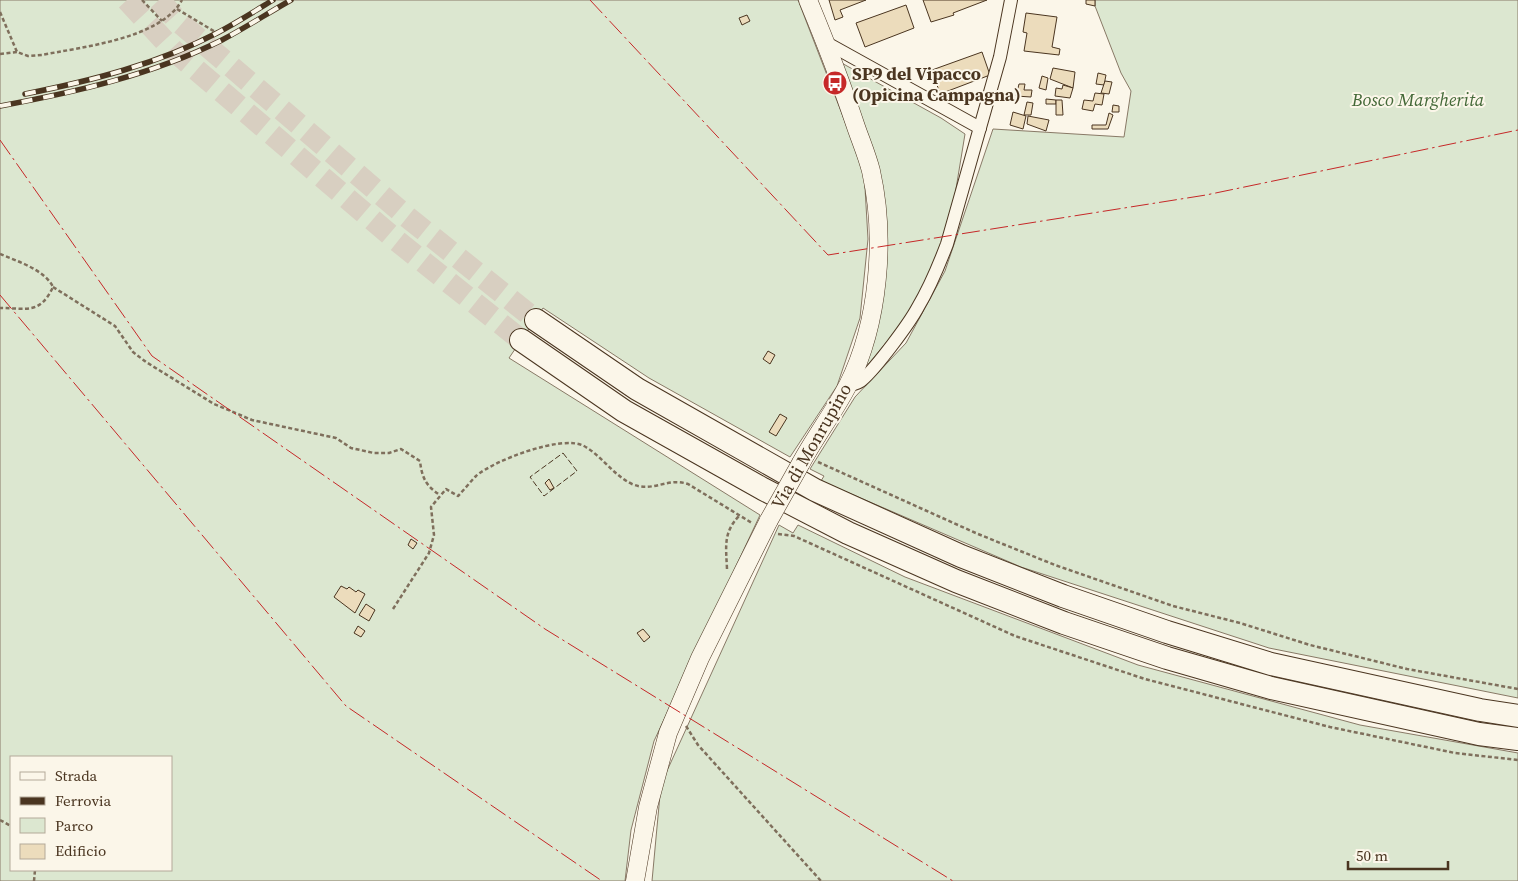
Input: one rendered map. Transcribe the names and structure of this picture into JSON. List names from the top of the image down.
{
  "streets": {
    "main road": ["Via di Monrupino"]
  },
  "parks": ["Bosco Margherita"],
  "places": {
    "bus stop": ["SP9 del Vipacco (Opicina Campagna)"]
  },
  "legend": [
    "Strada",
    "Ferrovia",
    "Parco",
    "Edificio"
  ],
  "scale_bar": "50 m"
}
